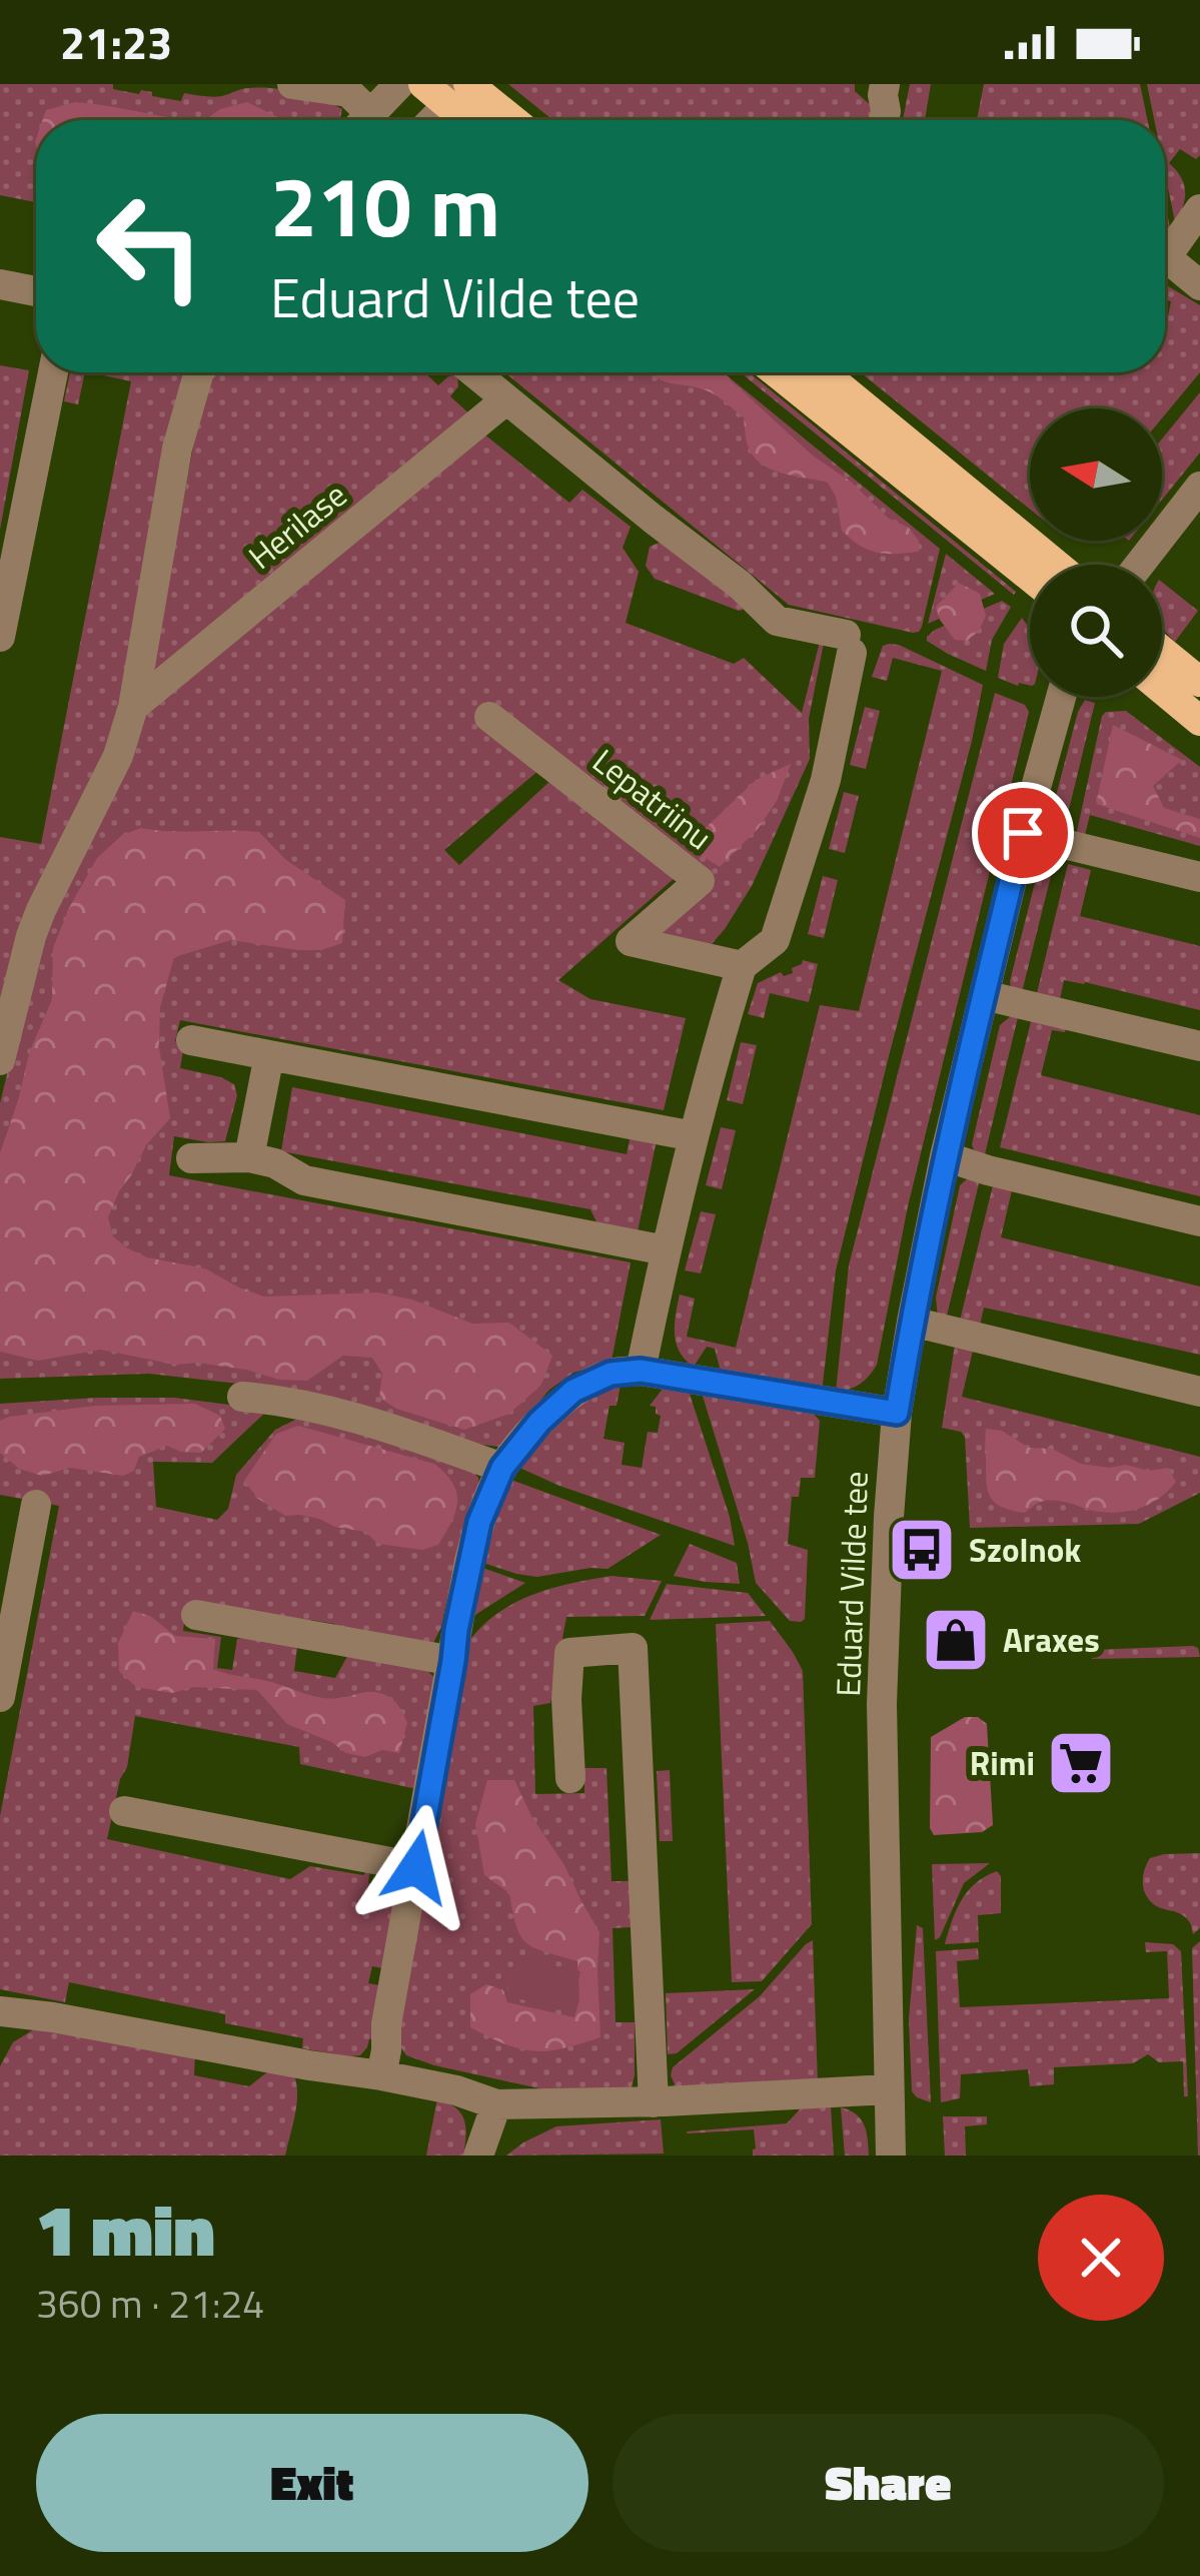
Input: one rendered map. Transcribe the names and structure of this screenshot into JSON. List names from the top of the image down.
{
  "streets": {
    "street": ["Herilase", "Lepatriinu", "Eduard Vilde tee"]
  },
  "places": {
    "bus stop": ["Szolnok"],
    "shop": ["Araxes"],
    "supermarket": ["Rimi"]
  },
  "north": "left",
  "page": {
    "status": "21:23",
    "turn": ["210 m", "Eduard Vilde tee"],
    "heading": ["1 min", "360 m · 21:24"],
    "buttons": ["Exit", "Share"]
  }
}
